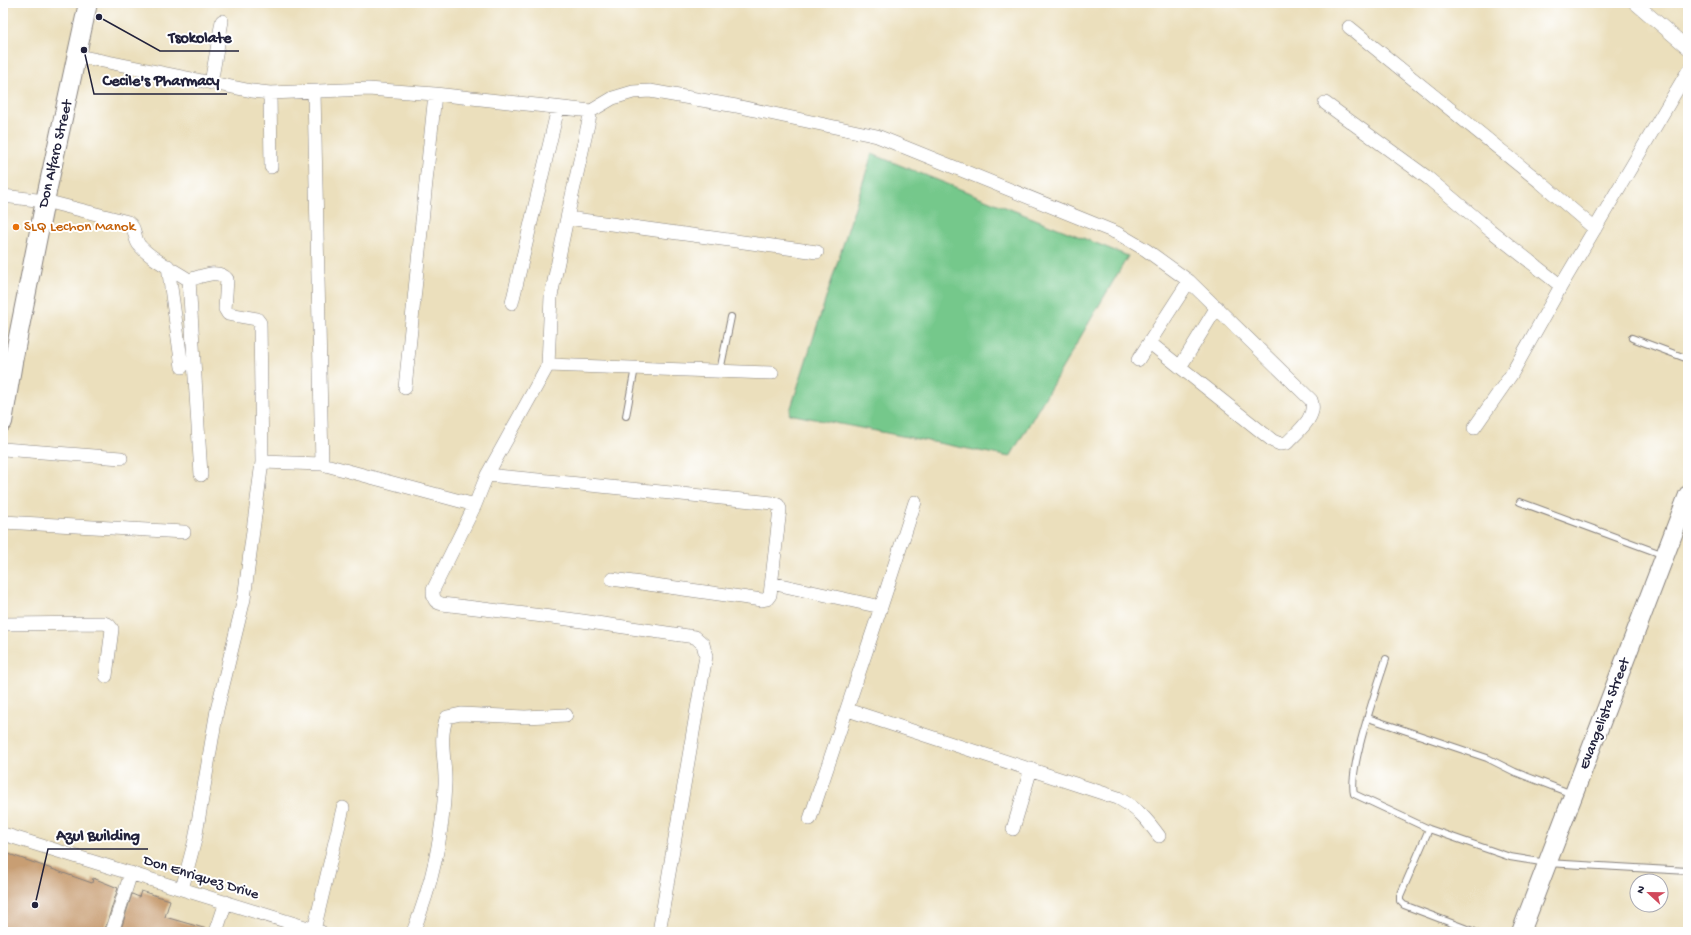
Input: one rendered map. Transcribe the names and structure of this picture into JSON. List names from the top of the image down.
{
  "streets": {
    "main road": ["Don Alfaro Street", "Evangelista Street"],
    "street": ["Don Enriquez Drive"]
  },
  "places": [
    "Tsokolate",
    "Cecile's Pharmacy",
    "SLQ Lechon Manok",
    "Azul Building"
  ],
  "north": "left"
}
